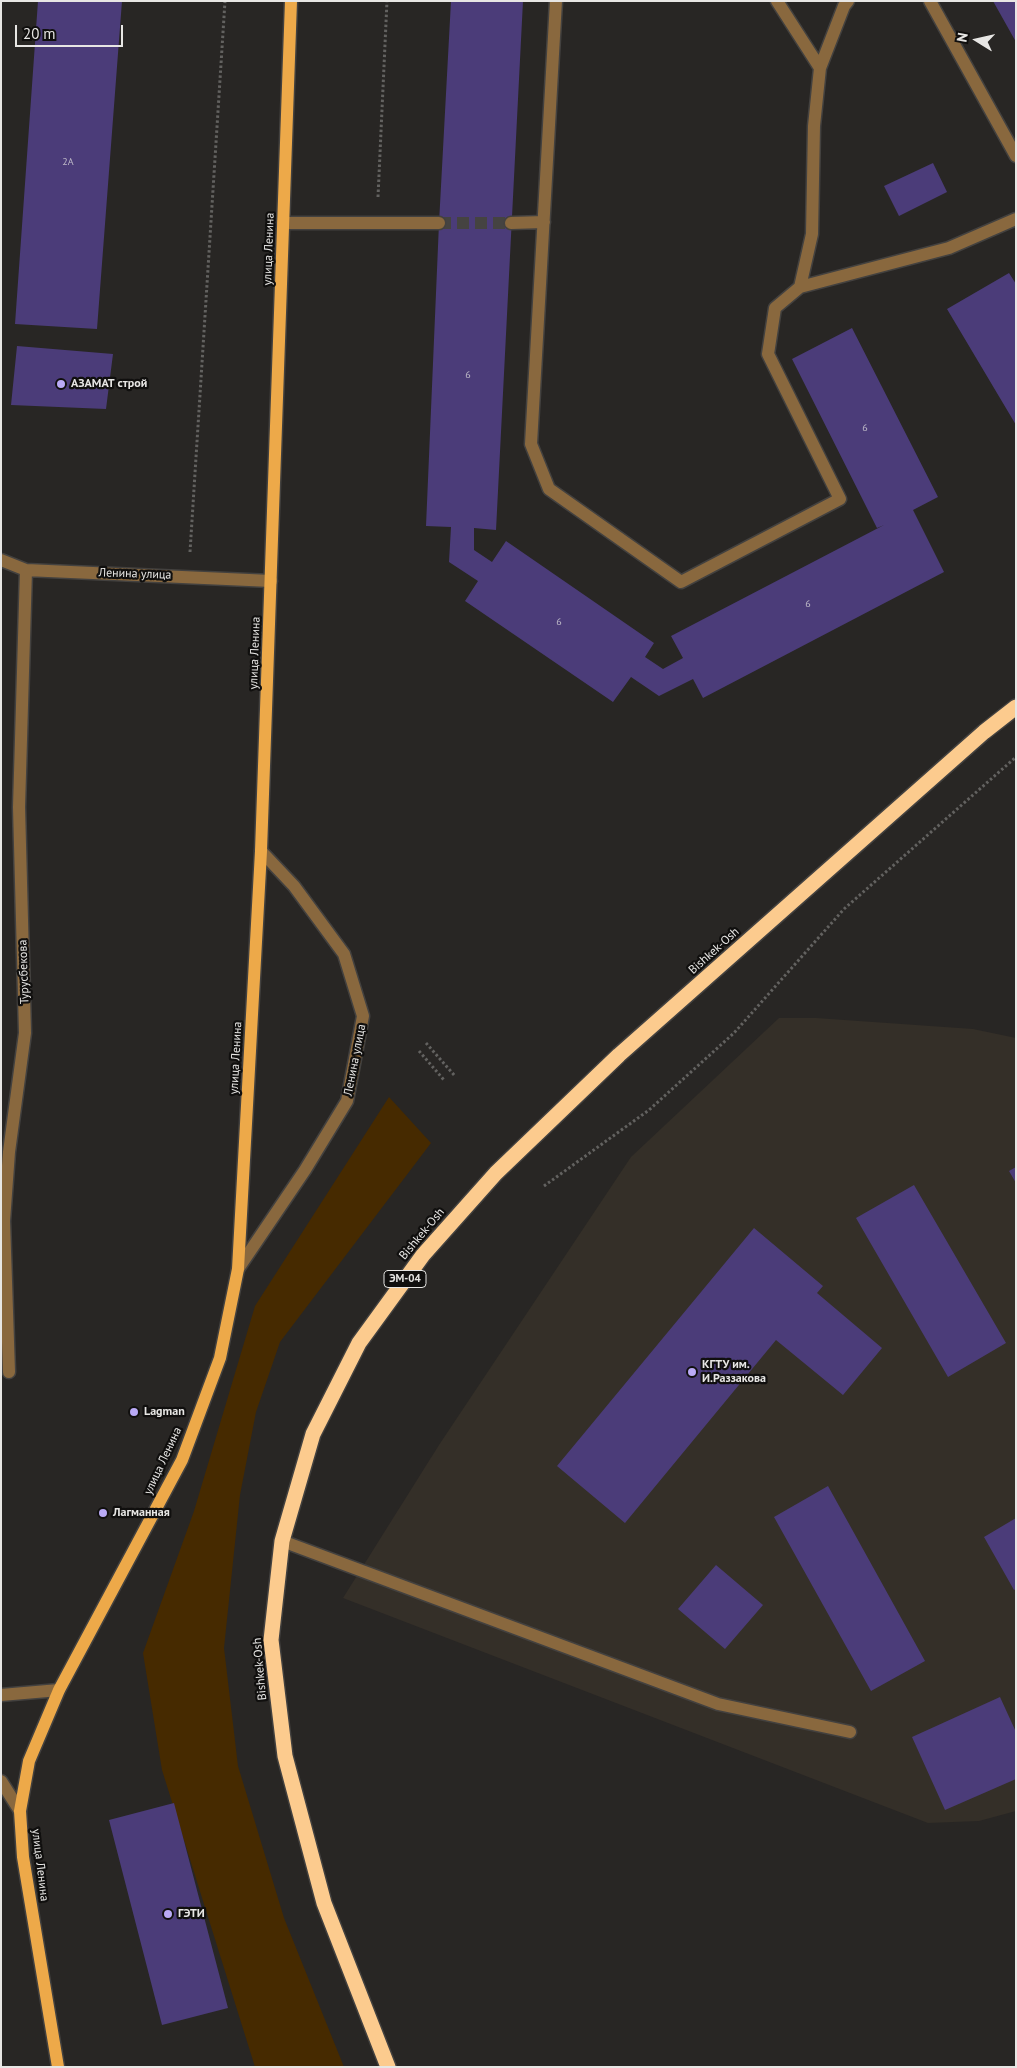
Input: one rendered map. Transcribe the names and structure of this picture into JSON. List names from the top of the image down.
{
  "streets": {
    "highway": ["Bishkek-Osh", "ЭМ-04"],
    "main road": ["улица Ленина"],
    "street": ["Ленина улица", "Турусбекова"]
  },
  "crossings": [
    ["улица Ленина", "Ленина улица"],
    ["Ленина улица", "Турусбекова"]
  ],
  "places": [
    "АЗАМАТ строй",
    "КГТУ им. И.Раззакова",
    "Lagman",
    "Лагманная",
    "ГЭТИ"
  ],
  "house_numbers": [
    "2A",
    "6",
    "6",
    "6",
    "6"
  ],
  "scale_bar": "20 m",
  "north": "left"
}
